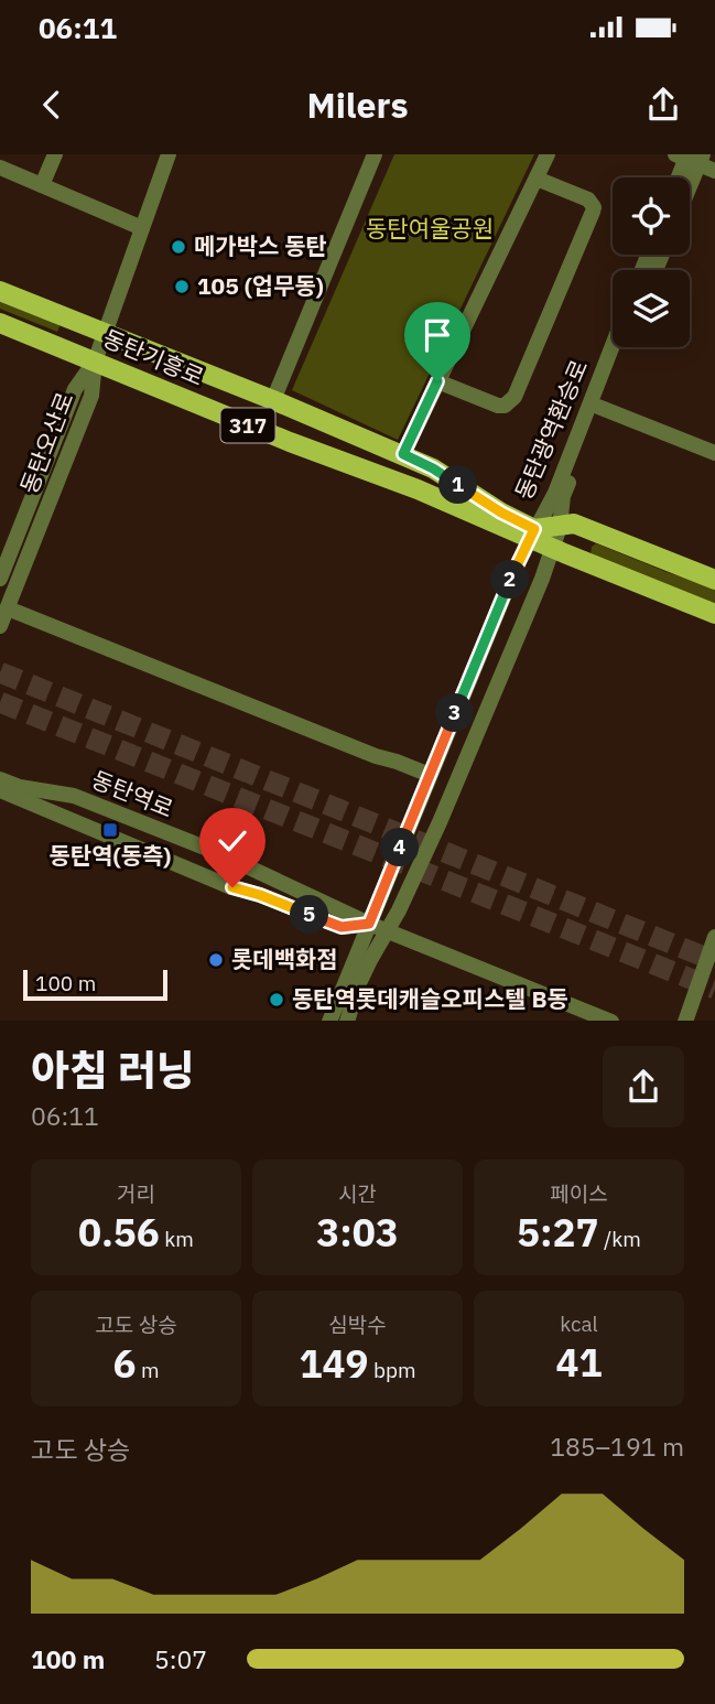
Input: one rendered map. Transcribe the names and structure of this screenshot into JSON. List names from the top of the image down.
{
  "streets": {
    "main road": ["동탄기흥로", "317"],
    "street": ["동탄광역환승로", "동탄오산로", "동탄역로"]
  },
  "crossings": [
    ["동탄기흥로", "동탄광역환승로"],
    ["동탄기흥로", "동탄오산로"],
    ["동탄광역환승로", "동탄역로"]
  ],
  "parks": ["동탄여울공원"],
  "places": {
    "other": [
      "메가박스 동탄",
      "105 (업무동)",
      "롯데백화점",
      "동탄역롯데캐슬오피스텔 B동"
    ],
    "transit": ["동탄역(동측)"]
  },
  "scale_bar": "100 m",
  "page": {
    "status": "06:11",
    "header": "Milers",
    "pins": [
      "1",
      "2",
      "3",
      "4",
      "5"
    ],
    "scale": "100 m",
    "heading": ["아침 러닝", "06:11"],
    "stats": [
      ["거리", "0.56 km"],
      ["시간", "3:03"],
      ["페이스", "5:27 /km"],
      ["고도 상승", "6 m"],
      ["심박수", "149 bpm"],
      ["kcal", "41"]
    ],
    "chart": ["고도 상승", "185–191 m"],
    "list": [
      {
        "name": "100 m",
        "note": "5:07"
      }
    ]
  }
}
